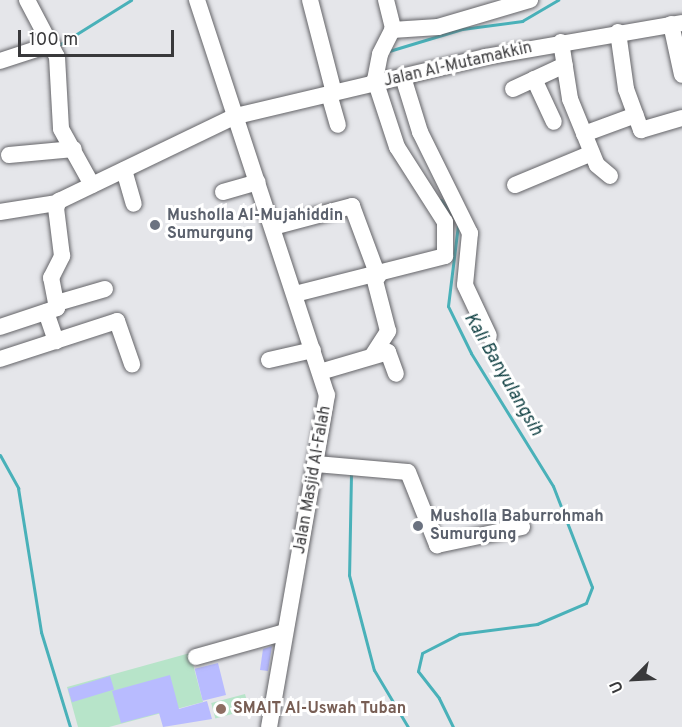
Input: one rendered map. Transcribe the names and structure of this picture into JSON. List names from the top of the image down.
{
  "streets": {
    "street": ["Jalan Al-Mutamakkin", "Jalan Masjid Al-Falah"]
  },
  "crossings": [
    ["Jalan Al-Mutamakkin", "Jalan Masjid Al-Falah"]
  ],
  "water": ["Kali Banyulangsih"],
  "places": ["Musholla Al-Mujahiddin Sumurgung", "Musholla Baburrohmah Sumurgung", "SMAIT Al-Uswah Tuban"],
  "scale_bar": "100 m",
  "north": "bottom left"
}
